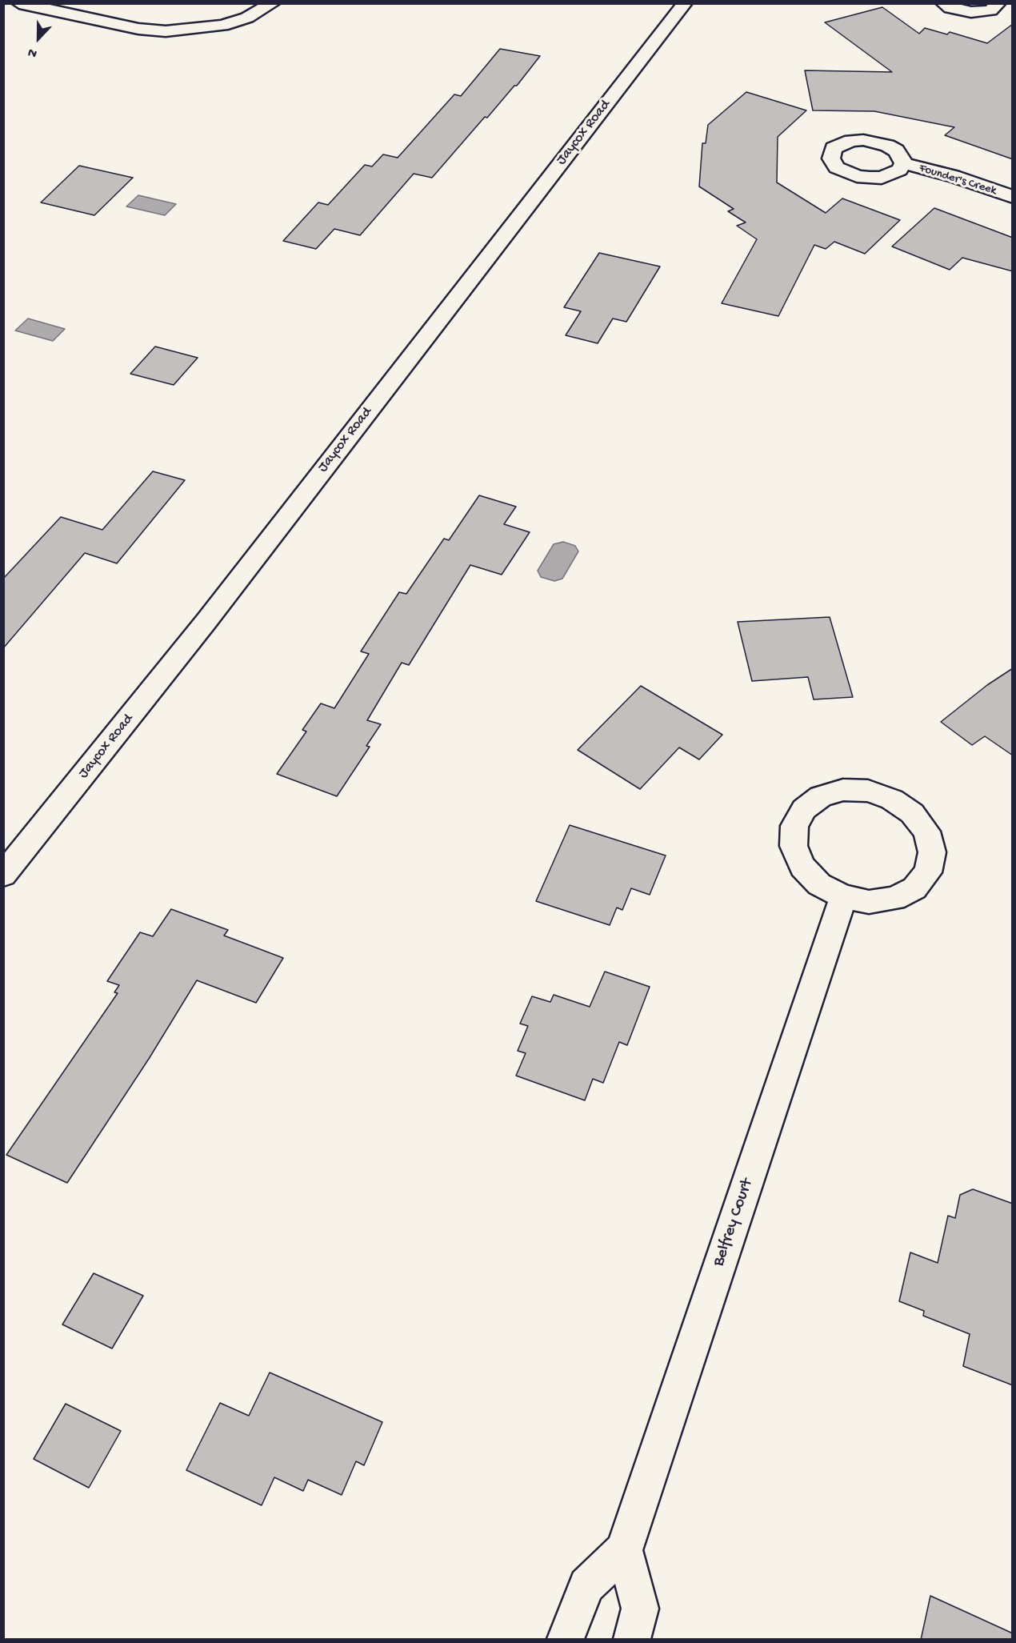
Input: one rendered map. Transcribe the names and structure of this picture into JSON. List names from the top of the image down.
{
  "streets": {
    "street": ["Jaycox Road", "Founder's Creek", "Belfrey Court"]
  },
  "north": "bottom"
}
